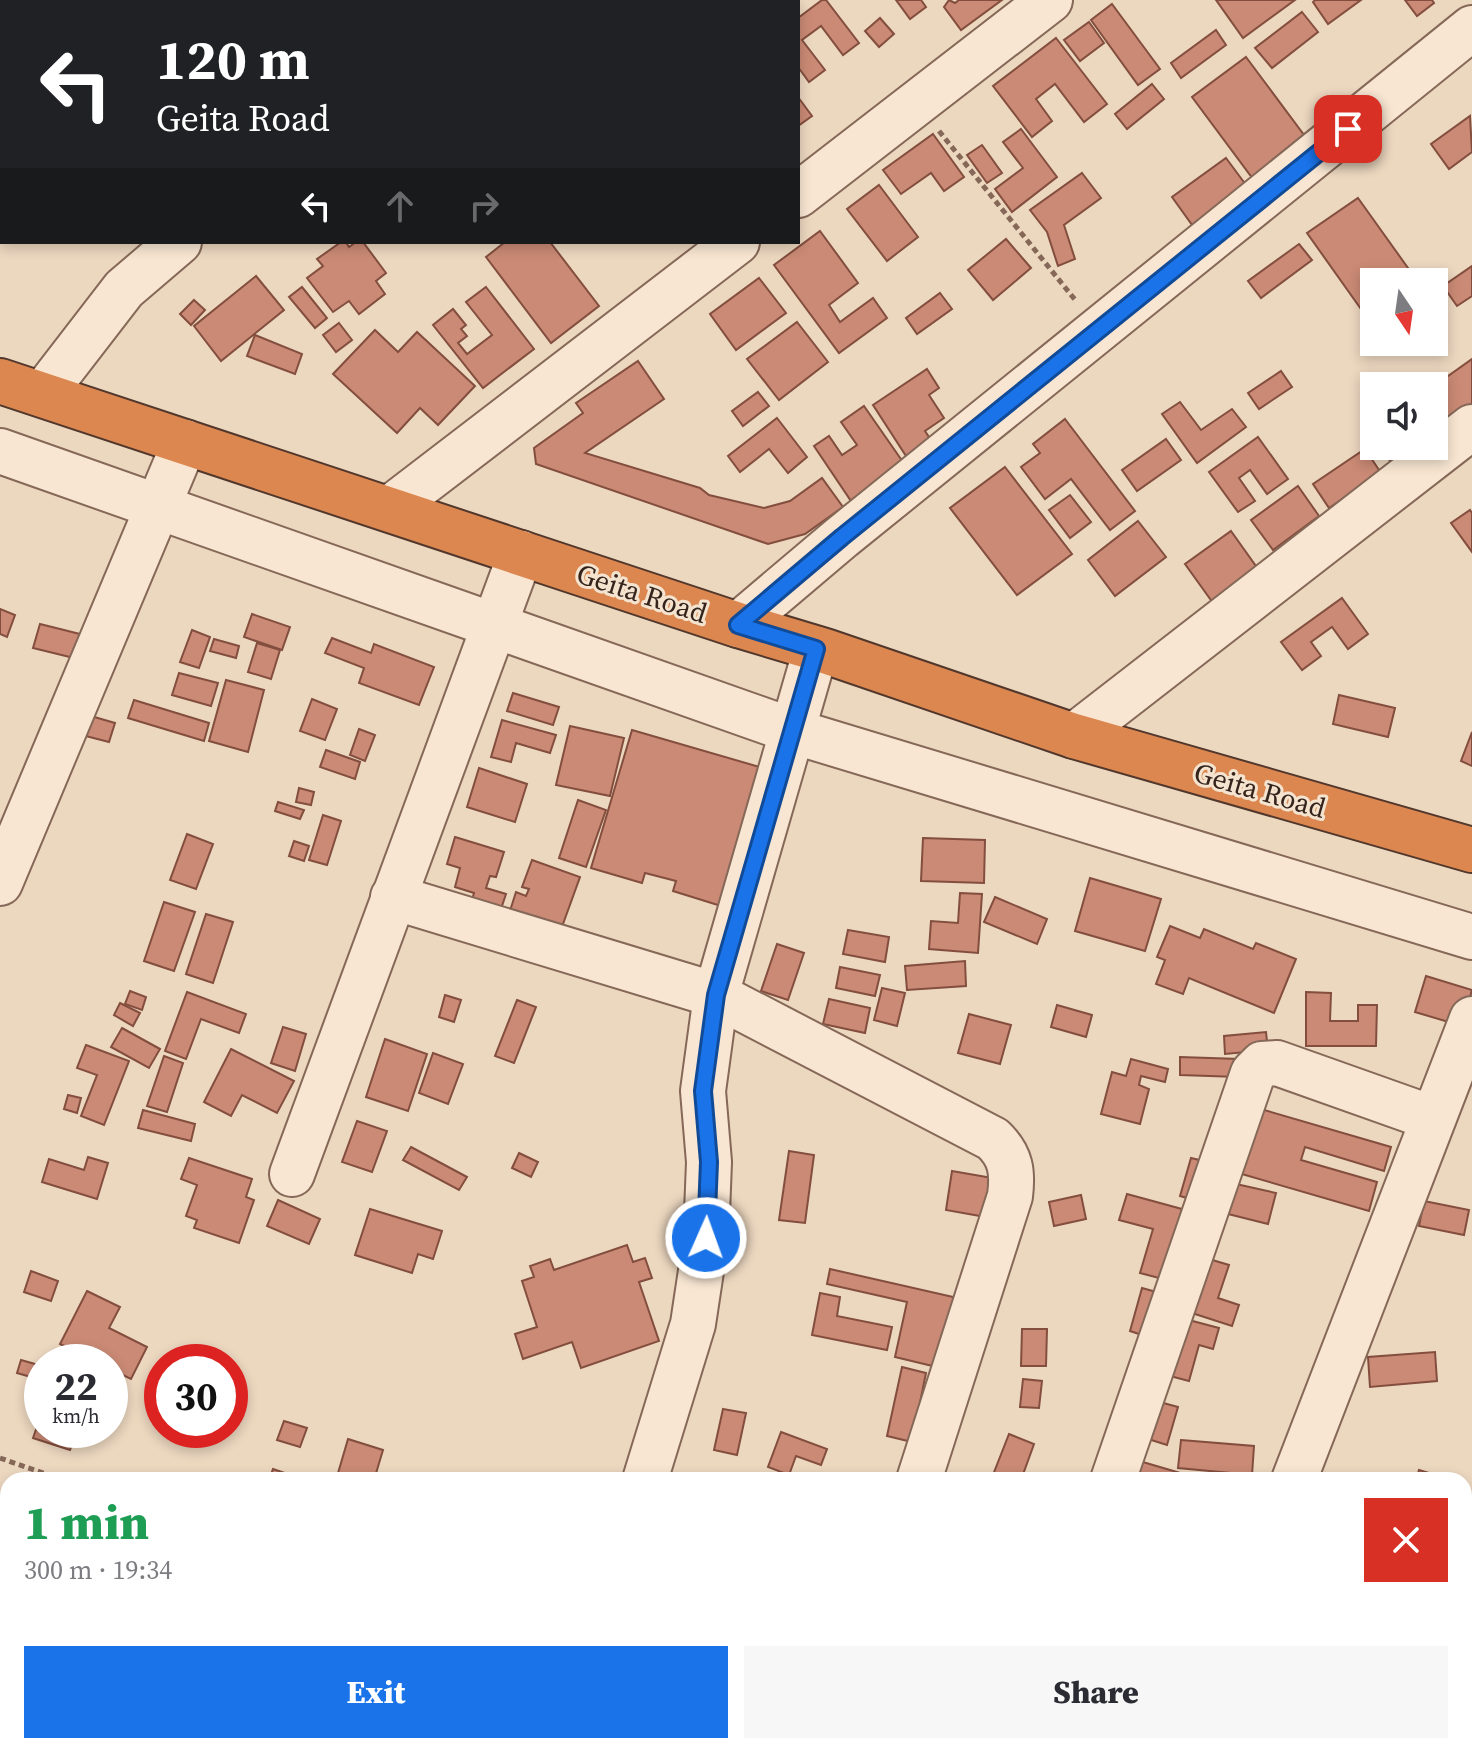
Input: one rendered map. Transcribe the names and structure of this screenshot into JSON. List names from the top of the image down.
{
  "streets": {
    "highway": ["Geita Road"]
  },
  "north": "bottom",
  "page": {
    "turn": ["120 m", "Geita Road"],
    "speed": "22 km/h",
    "limit": "30",
    "heading": ["1 min", "300 m · 19:34"],
    "buttons": ["Exit", "Share"]
  }
}
